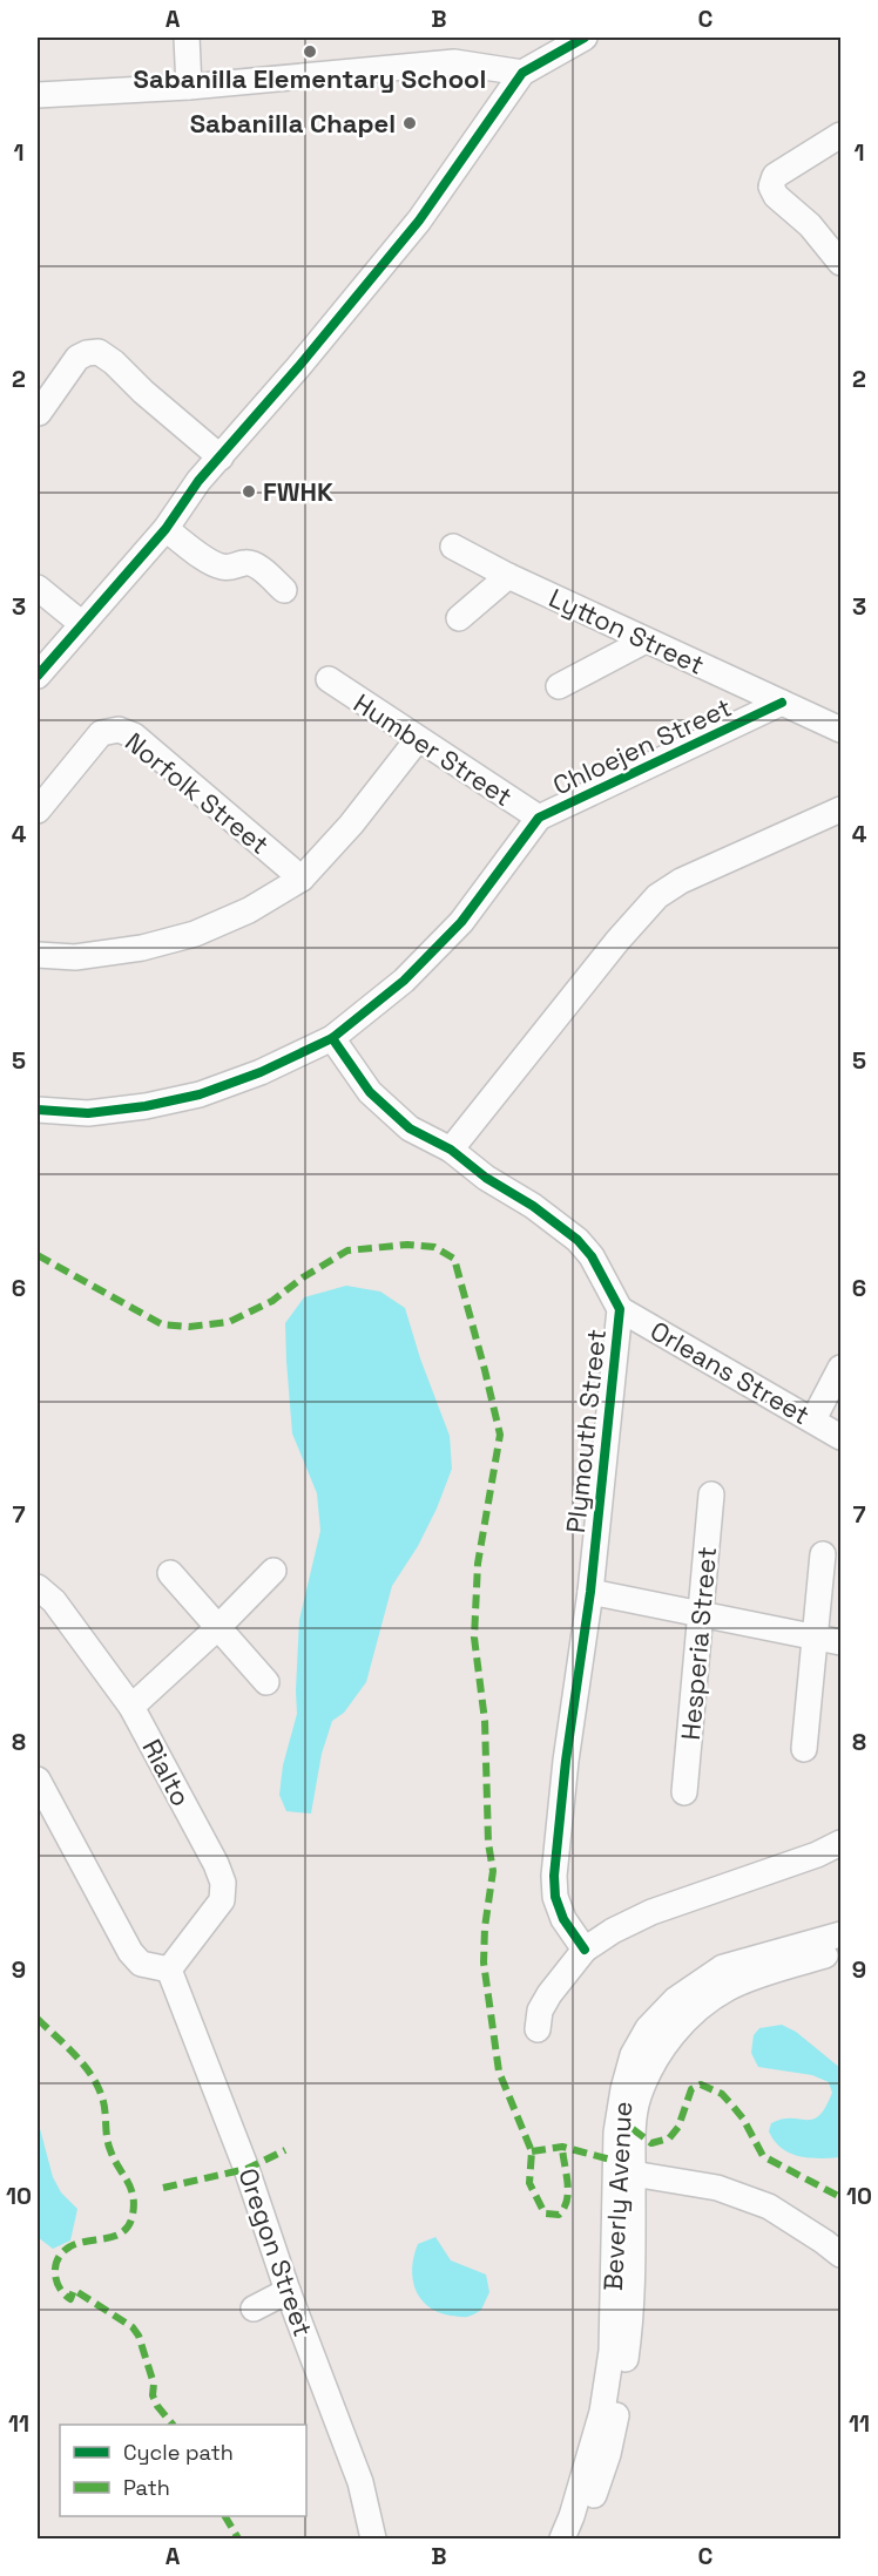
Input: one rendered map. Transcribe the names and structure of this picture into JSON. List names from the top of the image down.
{
  "streets": {
    "street": [
      "Lytton Street",
      "Chloejen Street",
      "Humber Street",
      "Norfolk Street",
      "Orleans Street",
      "Plymouth Street",
      "Hesperia Street",
      "Rialto",
      "Beverly Avenue",
      "Oregon Street"
    ]
  },
  "crossings": [
    ["Lytton Street", "Chloejen Street"],
    ["Chloejen Street", "Humber Street"],
    ["Chloejen Street", "Plymouth Street"],
    ["Orleans Street", "Plymouth Street"],
    ["Rialto", "Oregon Street"]
  ],
  "places": ["Sabanilla Elementary School", "Sabanilla Chapel", "FWHK"],
  "legend": ["Cycle path", "Path"],
  "grid": {
    "columns": ["A", "B", "C"],
    "rows": [
      "1",
      "2",
      "3",
      "4",
      "5",
      "6",
      "7",
      "8",
      "9",
      "10",
      "11"
    ]
  }
}
